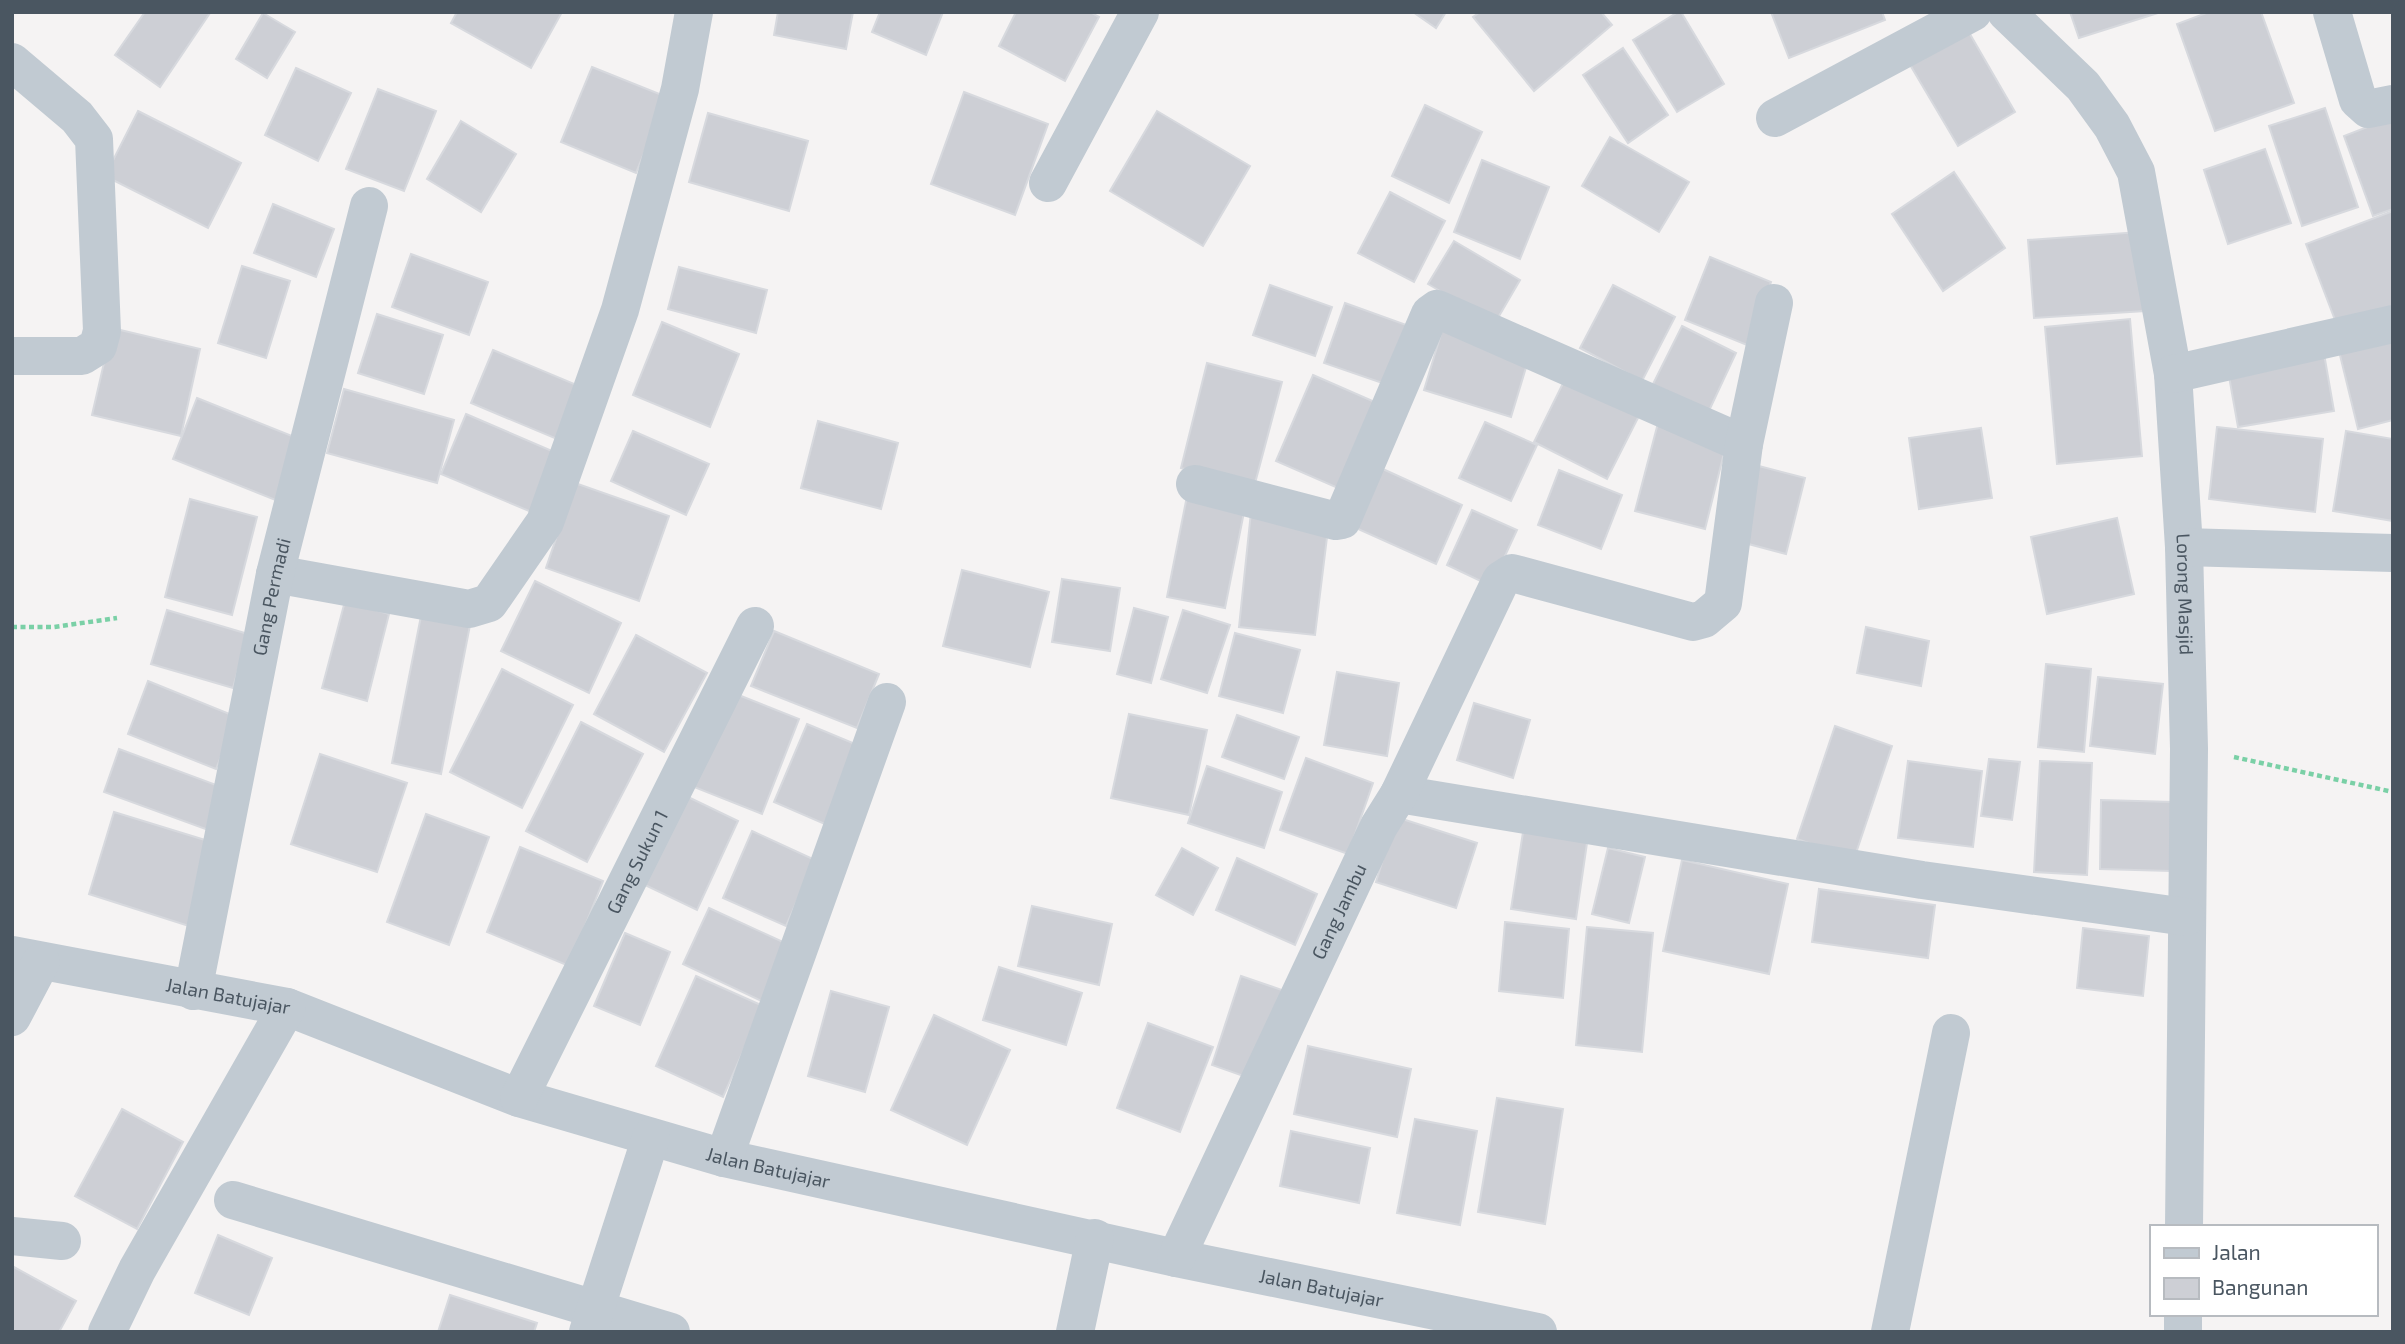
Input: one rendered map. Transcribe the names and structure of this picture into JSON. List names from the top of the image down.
{
  "streets": {
    "street": [
      "Lorong Masjid",
      "Gang Permadi",
      "Gang Sukun 1",
      "Gang Jambu",
      "Jalan Batujajar"
    ]
  },
  "crossings": [
    ["Gang Permadi", "Jalan Batujajar"],
    ["Gang Sukun 1", "Jalan Batujajar"],
    ["Gang Jambu", "Jalan Batujajar"]
  ],
  "legend": ["Jalan", "Bangunan"]
}
